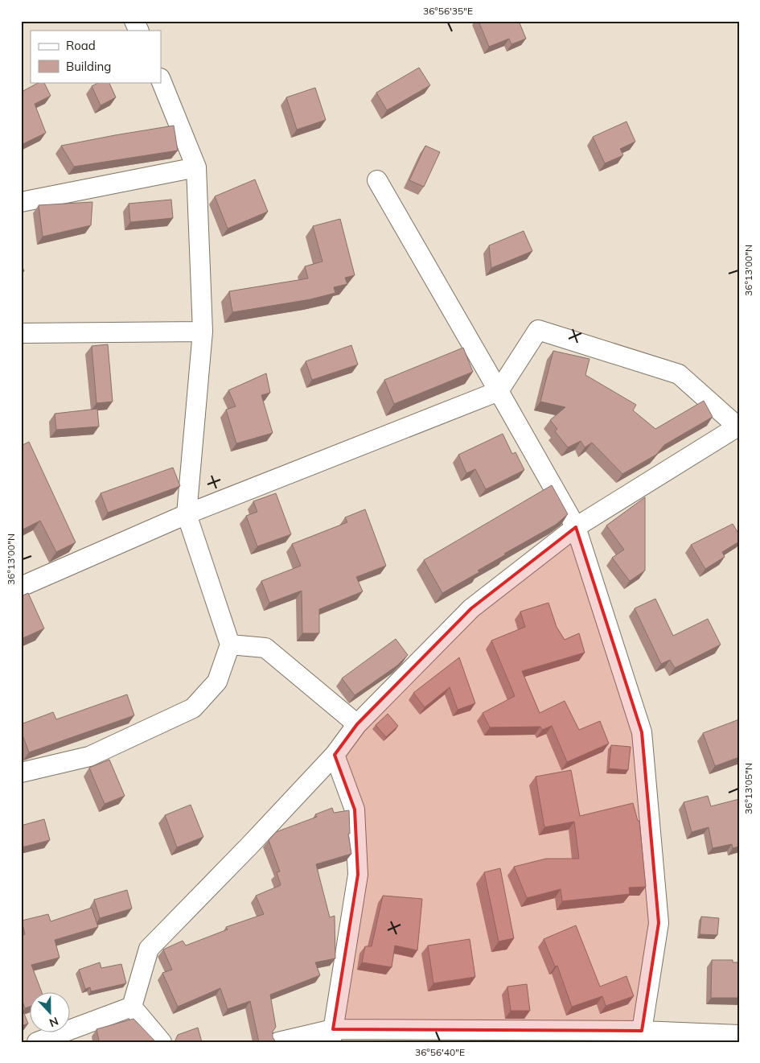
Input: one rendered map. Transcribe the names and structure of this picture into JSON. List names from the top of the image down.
{
  "legend": ["Road", "Building"],
  "north": "bottom",
  "coordinates": [
    "36°56'35\"E",
    "36°13'00\"N",
    "36°13'05\"N",
    "36°56'40\"E"
  ]
}
